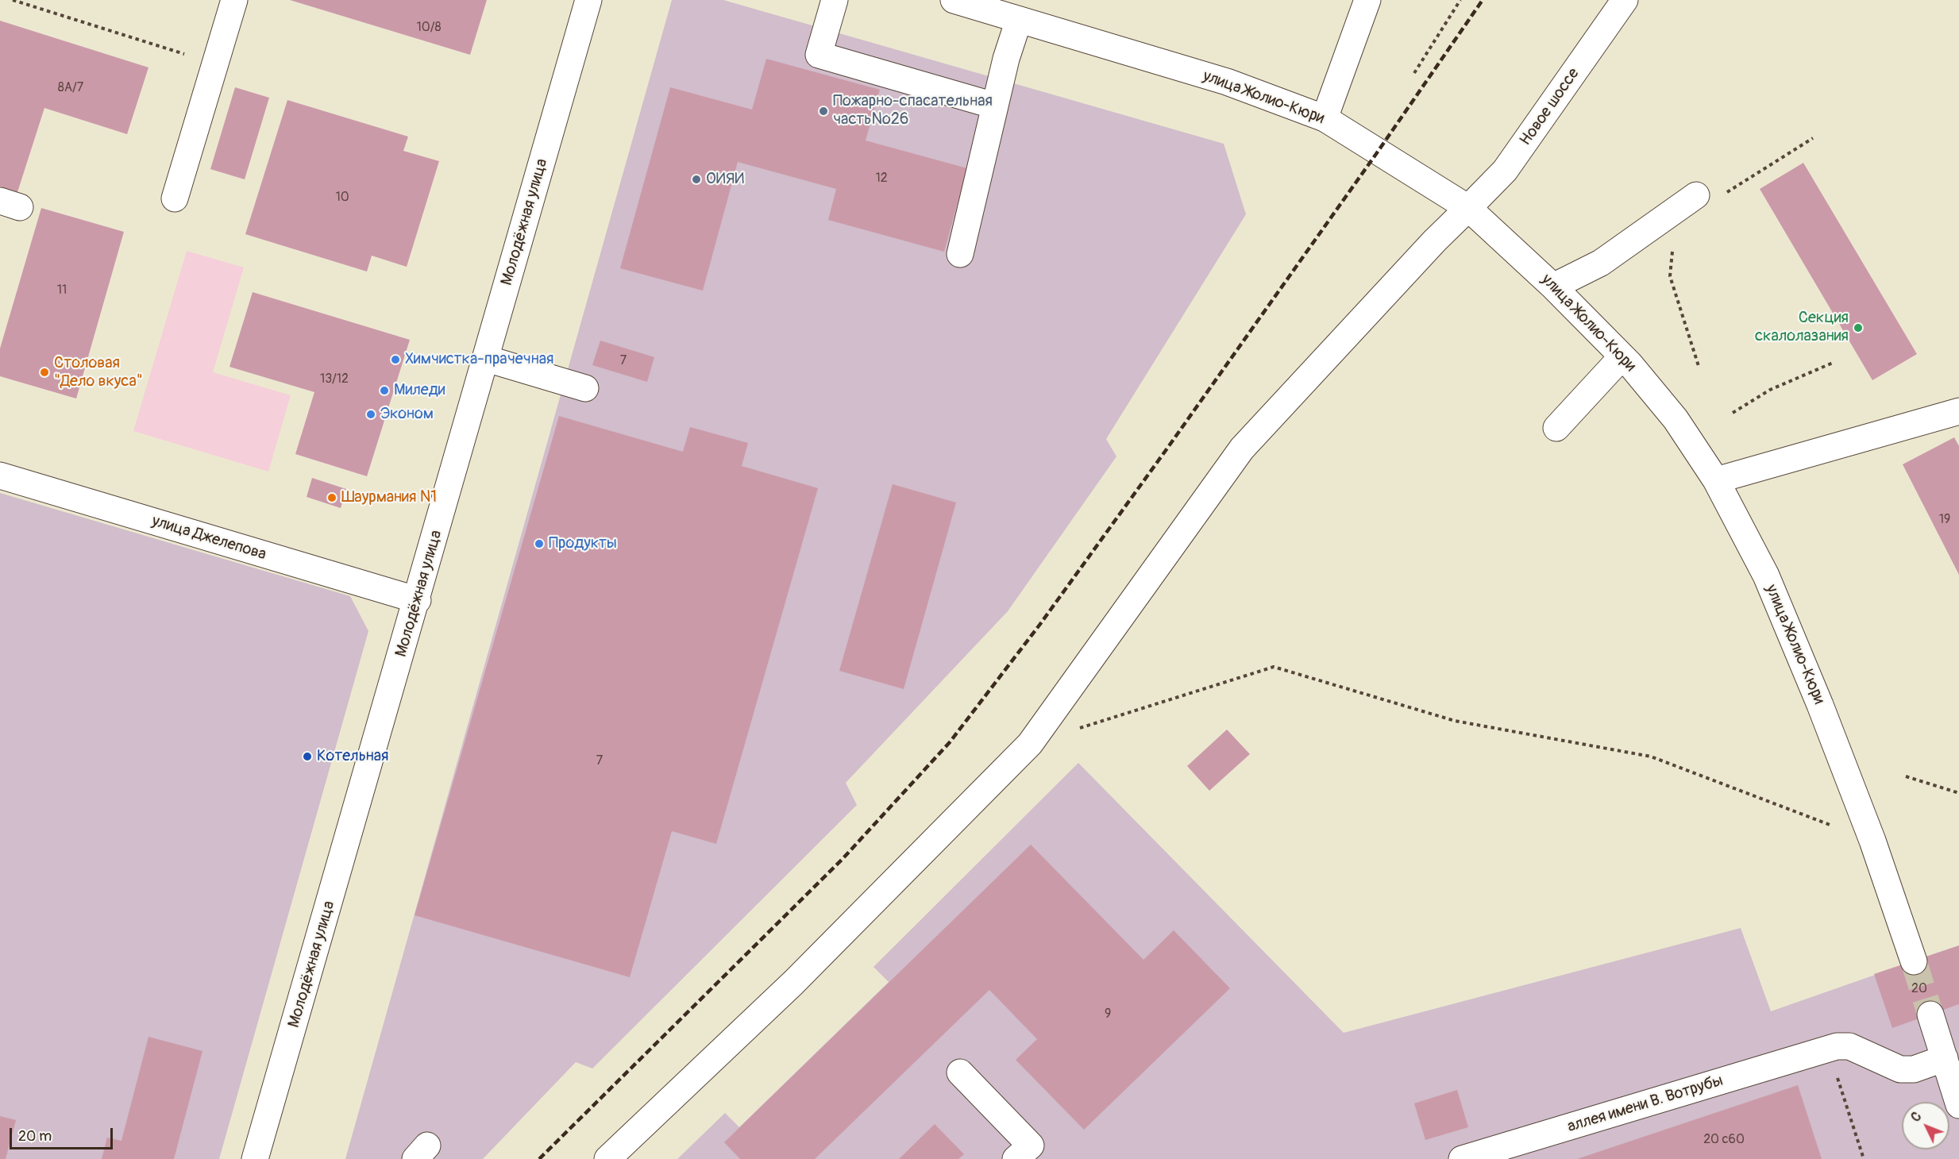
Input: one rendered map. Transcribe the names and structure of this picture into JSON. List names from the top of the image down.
{
  "streets": {
    "street": [
      "улица Жолио-Кюри",
      "Новое шоссе",
      "Молодёжная улица",
      "улица Джелепова",
      "аллея имени В. Вотрубы"
    ]
  },
  "crossings": [
    ["улица Жолио-Кюри", "Новое шоссе"],
    ["Молодёжная улица", "улица Джелепова"]
  ],
  "places": [
    "Пожарно-спасательная часть№26",
    "ОИЯИ",
    "Секция скалолазания",
    "Химчистка-прачечная",
    "Столовая \"Дело вкуса\"",
    "Миледи",
    "Эконом",
    "Шаурмания N1",
    "Продукты",
    "Котельная"
  ],
  "house_numbers": [
    "10/8",
    "8А/7",
    "12",
    "10",
    "11",
    "7",
    "13/12",
    "19",
    "7",
    "20",
    "9",
    "20 с60"
  ],
  "scale_bar": "20 m",
  "north": "top left"
}
